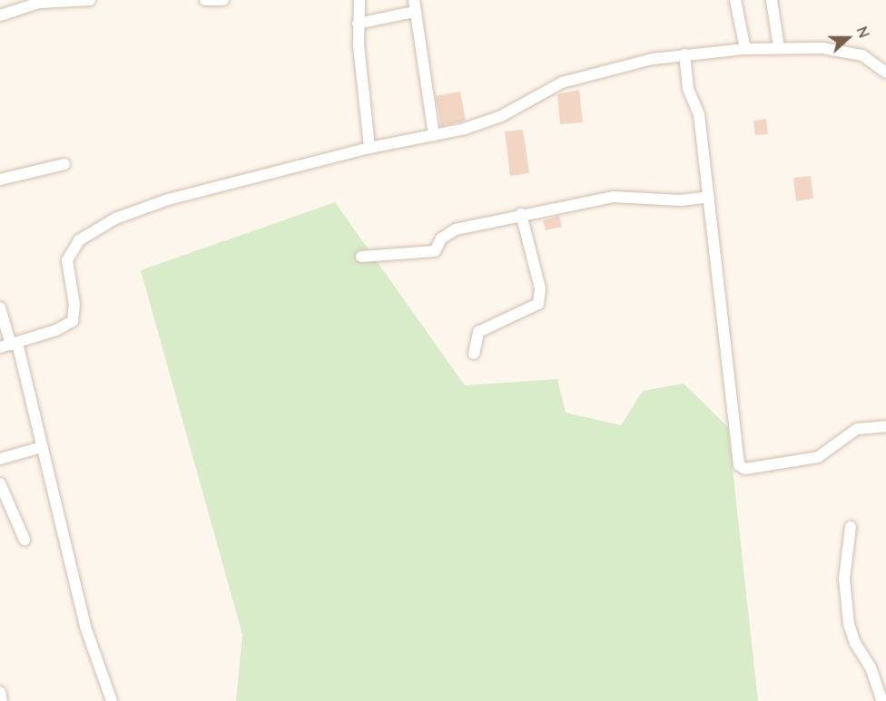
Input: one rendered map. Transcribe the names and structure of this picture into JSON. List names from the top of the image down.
{
  "north": "right"
}
